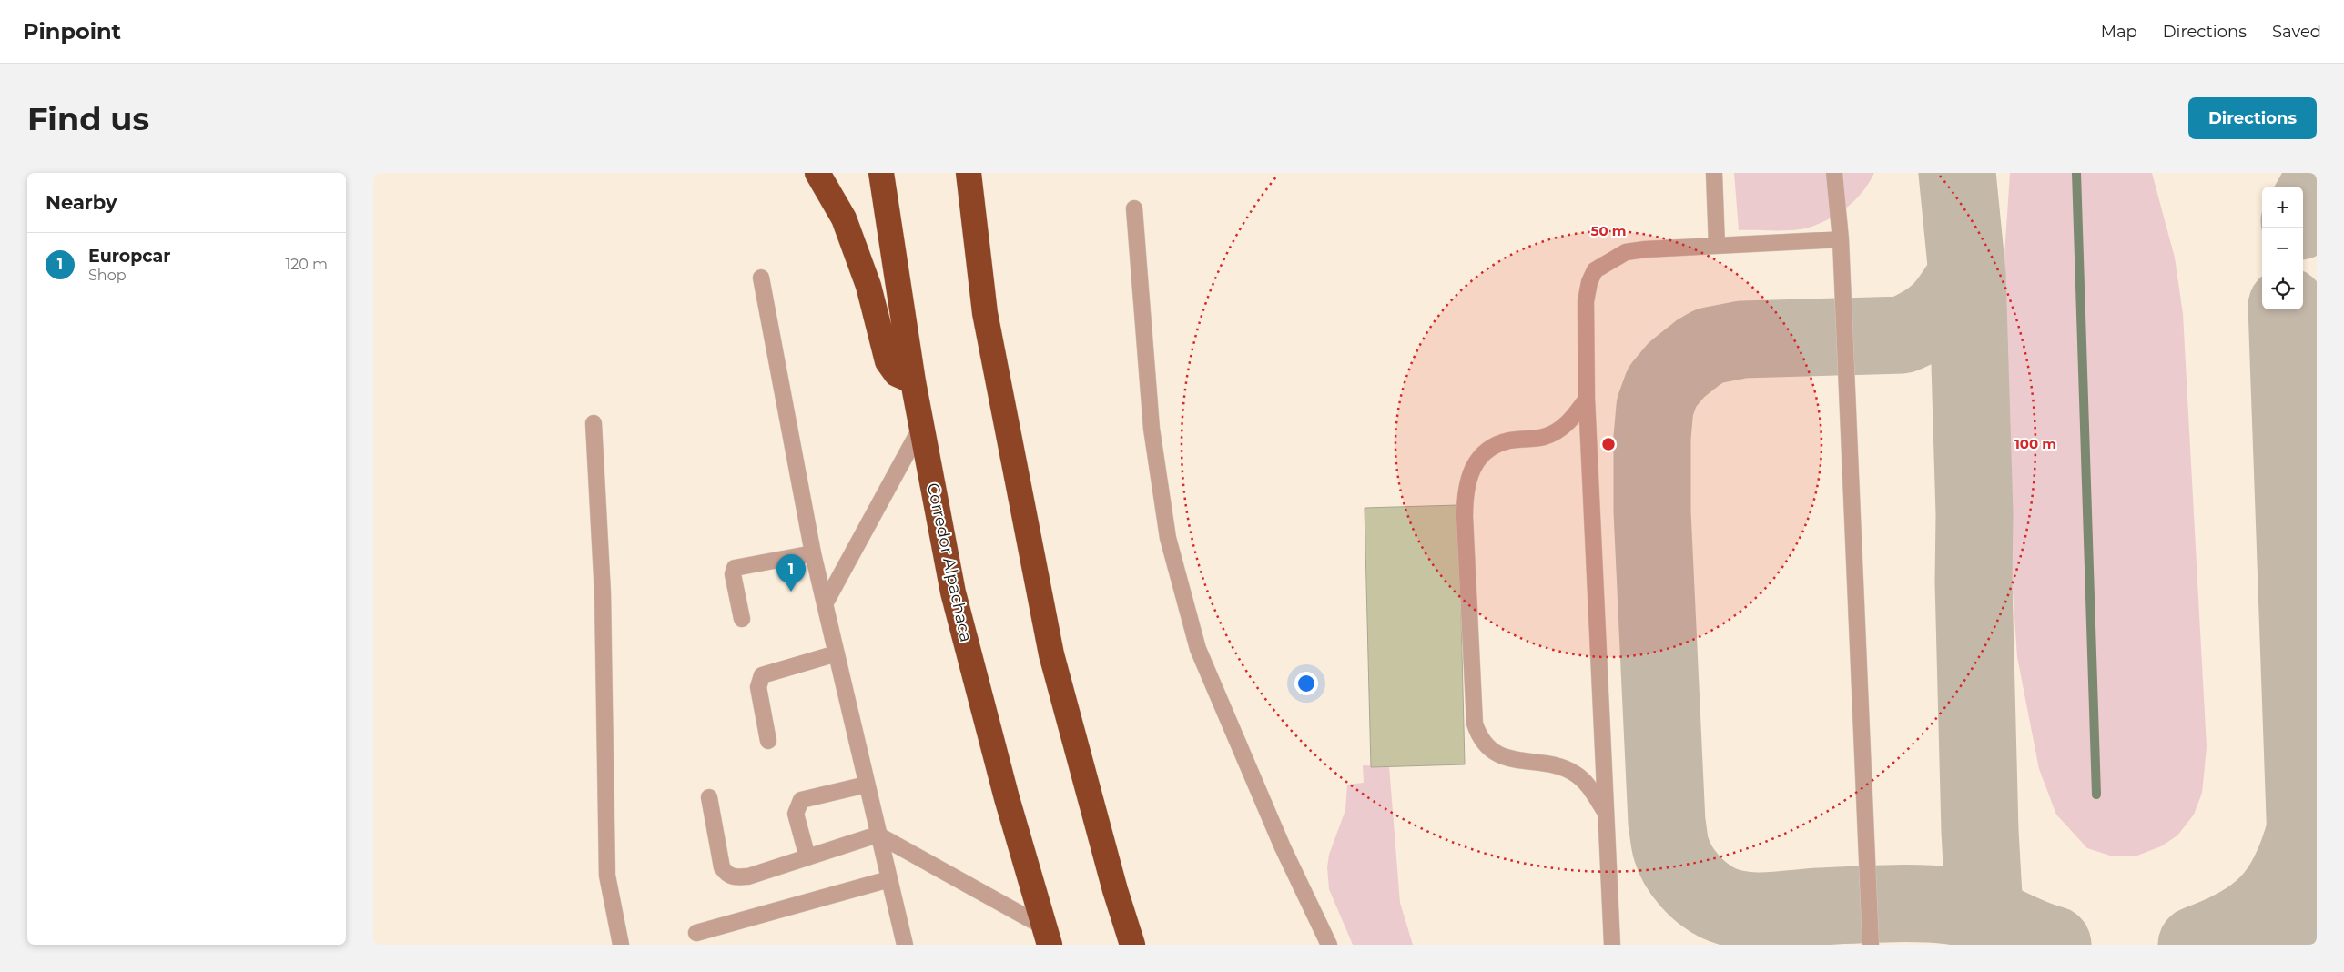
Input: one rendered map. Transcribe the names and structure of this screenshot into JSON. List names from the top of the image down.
{
  "streets": {
    "highway": ["Corredor Alpachaca"]
  },
  "page": {
    "header": "Pinpoint",
    "nav": ["Map", "Directions", "Saved"],
    "buttons": "Directions",
    "title": "Find us",
    "heading": "Nearby",
    "map_buttons": ["+", "−"],
    "list": [
      {
        "mark": "1",
        "name": "Europcar",
        "note": "Shop",
        "value": "120 m"
      }
    ],
    "pins": "1"
  },
  "rings": ["50 m", "100 m"]
}
